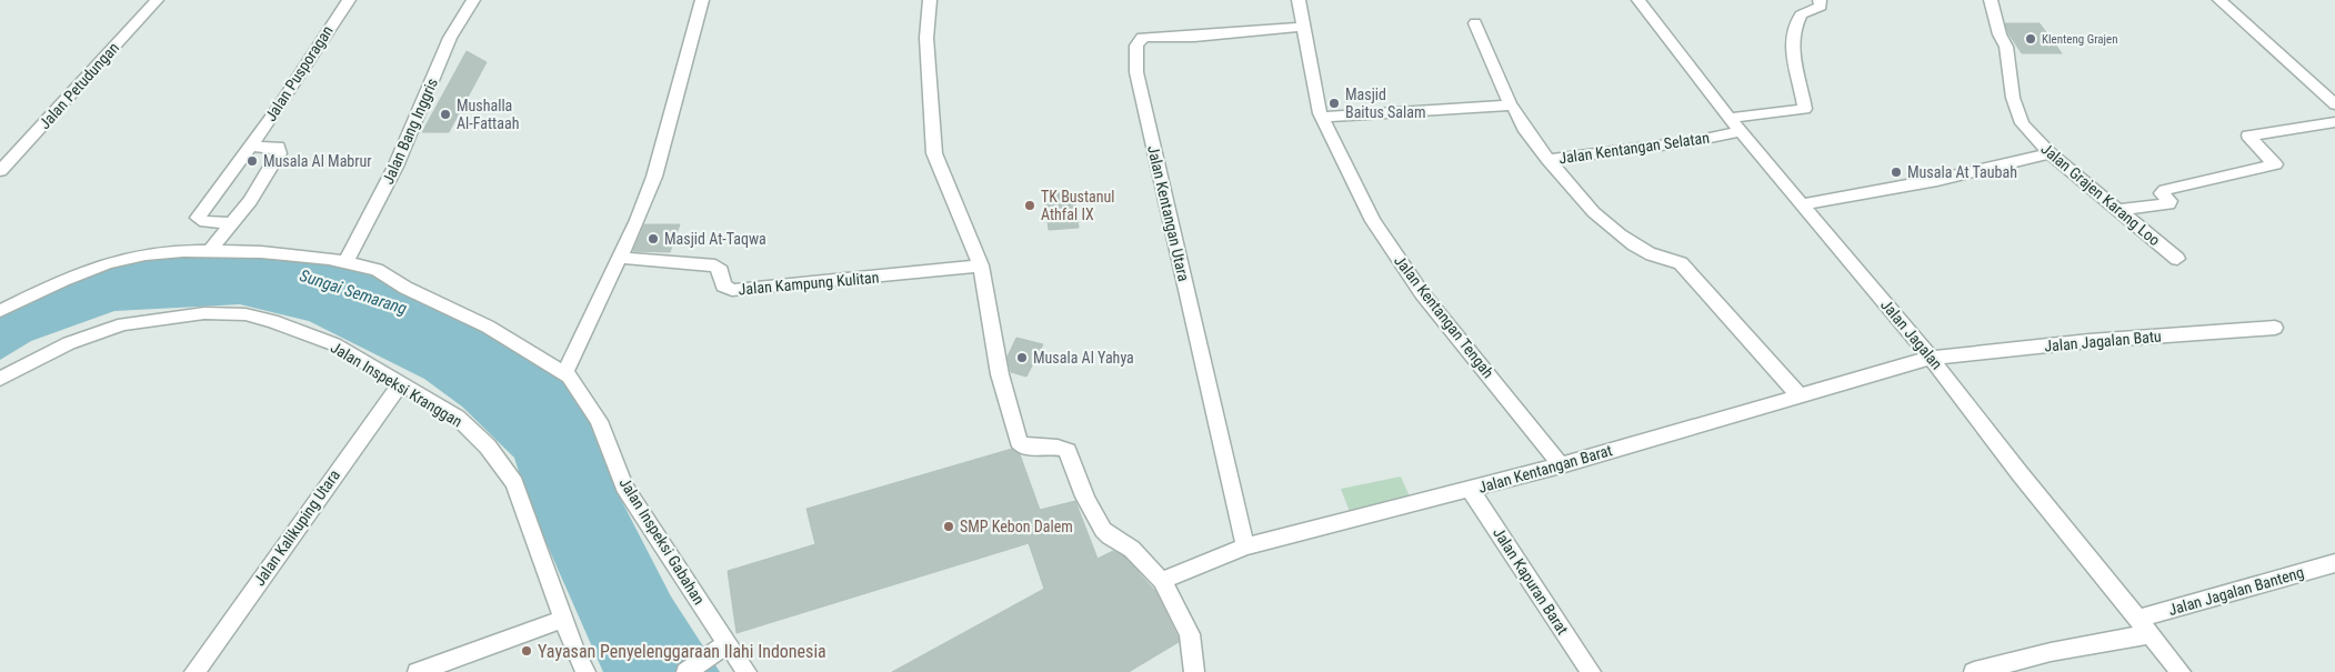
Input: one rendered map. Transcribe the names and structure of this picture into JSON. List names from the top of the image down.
{
  "streets": {
    "street": [
      "Jalan Pusporagan",
      "Jalan Petudungan",
      "Jalan Bang Inggris",
      "Jalan Kentangan Selatan",
      "Jalan Grajen Karang Loo",
      "Jalan Kentangan Utara",
      "Jalan Kampung Kulitan",
      "Jalan Kentangan Tengah",
      "Jalan Jagalan",
      "Jalan Jagalan Batu",
      "Jalan Inspeksi Kranggan",
      "Jalan Kentangan Barat",
      "Jalan Kalikuping Utara",
      "Jalan Inspeksi Gabahan",
      "Jalan Kapuran Barat",
      "Jalan Jagalan Banteng"
    ]
  },
  "crossings": [
    ["Jalan Kentangan Selatan", "Jalan Jagalan"],
    ["Jalan Kentangan Utara", "Jalan Kentangan Tengah"],
    ["Jalan Kentangan Utara", "Jalan Kentangan Barat"],
    ["Jalan Kentangan Tengah", "Jalan Kentangan Barat"],
    ["Jalan Jagalan", "Jalan Jagalan Batu"],
    ["Jalan Jagalan", "Jalan Kentangan Barat"],
    ["Jalan Jagalan", "Jalan Jagalan Banteng"],
    ["Jalan Jagalan Batu", "Jalan Kentangan Barat"],
    ["Jalan Inspeksi Kranggan", "Jalan Kalikuping Utara"],
    ["Jalan Kentangan Barat", "Jalan Kapuran Barat"]
  ],
  "water": ["Sungai Semarang"],
  "places": [
    "Klenteng Grajen",
    "Masjid Baitus Salam",
    "Mushalla Al-Fattaah",
    "Musala Al Mabrur",
    "Musala At Taubah",
    "TK Bustanul Athfal IX",
    "Masjid At-Taqwa",
    "Musala Al Yahya",
    "SMP Kebon Dalem",
    "Yayasan Penyelenggaraan Ilahi Indonesia"
  ]
}
